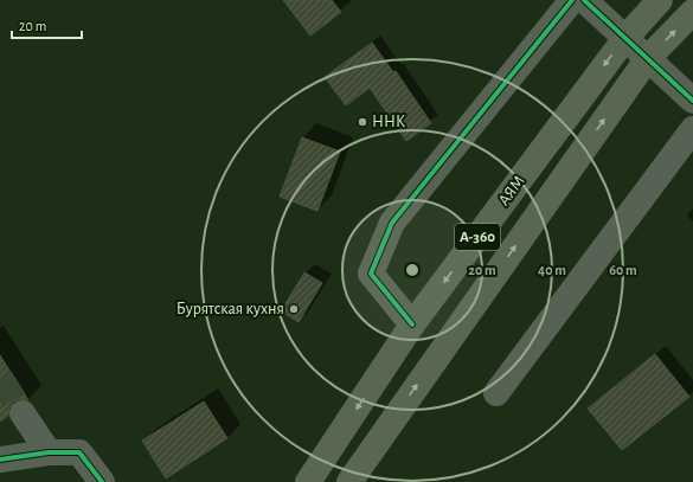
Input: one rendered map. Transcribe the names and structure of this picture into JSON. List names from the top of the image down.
{
  "streets": {
    "highway": ["АЯМ", "А-360"]
  },
  "places": ["ННК", "Бурятская кухня"],
  "scale_bar": "20 m",
  "rings": ["20 m", "40 m", "60 m"]
}
